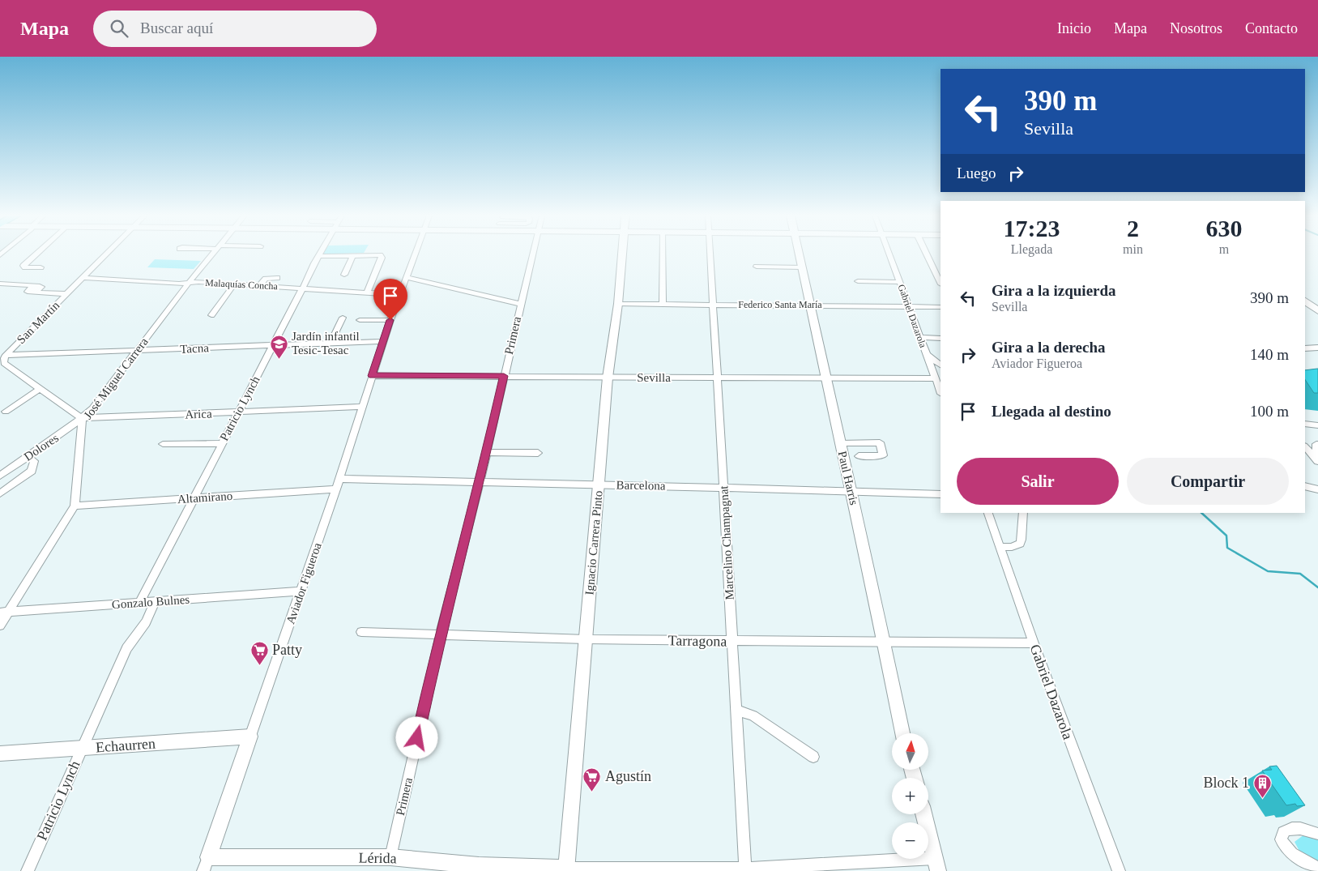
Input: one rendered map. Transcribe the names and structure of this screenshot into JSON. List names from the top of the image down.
{
  "streets": {
    "street": [
      "Malaquías Concha",
      "Federico Santa María",
      "Gabriel Dazarola",
      "San Martín",
      "Primera",
      "Tacna",
      "Sevilla",
      "José Miguel Carrera",
      "Patricio Lynch",
      "Arica",
      "Dolores",
      "Paul Harris",
      "Barcelona",
      "Altamirano",
      "Ignacio Carrera Pinto",
      "Marcelino Champagnat",
      "Aviador Figueroa",
      "Gonzalo Bulnes",
      "Tarragona",
      "Echaurren",
      "Lérida"
    ]
  },
  "crossings": [
    ["Malaquías Concha", "San Martín"],
    ["Malaquías Concha", "José Miguel Carrera"],
    ["Malaquías Concha", "Patricio Lynch"],
    ["Malaquías Concha", "Aviador Figueroa"],
    ["Federico Santa María", "Gabriel Dazarola"],
    ["Federico Santa María", "Paul Harris"],
    ["Federico Santa María", "Ignacio Carrera Pinto"],
    ["Federico Santa María", "Marcelino Champagnat"],
    ["Gabriel Dazarola", "Sevilla"],
    ["Gabriel Dazarola", "Tarragona"],
    ["San Martín", "Tacna"],
    ["Primera", "Sevilla"],
    ["Primera", "Barcelona"],
    ["Primera", "Tarragona"],
    ["Primera", "Lérida"],
    ["Tacna", "José Miguel Carrera"],
    ["Tacna", "Patricio Lynch"],
    ["Tacna", "Aviador Figueroa"],
    ["Sevilla", "Paul Harris"],
    ["Sevilla", "Ignacio Carrera Pinto"],
    ["Sevilla", "Marcelino Champagnat"],
    ["Sevilla", "Aviador Figueroa"],
    ["José Miguel Carrera", "Arica"],
    ["José Miguel Carrera", "Dolores"],
    ["José Miguel Carrera", "Altamirano"],
    ["José Miguel Carrera", "Gonzalo Bulnes"],
    ["Patricio Lynch", "Arica"],
    ["Patricio Lynch", "Altamirano"],
    ["Patricio Lynch", "Gonzalo Bulnes"],
    ["Patricio Lynch", "Echaurren"],
    ["Arica", "Dolores"],
    ["Arica", "Aviador Figueroa"],
    ["Paul Harris", "Barcelona"],
    ["Paul Harris", "Tarragona"],
    ["Barcelona", "Ignacio Carrera Pinto"],
    ["Barcelona", "Marcelino Champagnat"],
    ["Barcelona", "Aviador Figueroa"],
    ["Altamirano", "Aviador Figueroa"],
    ["Ignacio Carrera Pinto", "Tarragona"],
    ["Ignacio Carrera Pinto", "Lérida"],
    ["Marcelino Champagnat", "Tarragona"],
    ["Marcelino Champagnat", "Lérida"],
    ["Aviador Figueroa", "Gonzalo Bulnes"],
    ["Aviador Figueroa", "Echaurren"],
    ["Aviador Figueroa", "Lérida"]
  ],
  "places": {
    "school or university": ["Jardín infantil Tesic-Tesac"],
    "supermarket": ["Patty", "Agustín"],
    "building": ["Block 1"]
  },
  "north": "top",
  "page": {
    "header": "Mapa",
    "search": "Buscar aquí",
    "nav": [
      "Inicio",
      "Mapa",
      "Nosotros",
      "Contacto"
    ],
    "turn": ["390 m", "Sevilla"],
    "then": "Luego",
    "eta": [
      "17:23",
      "Llegada",
      "2",
      "min",
      "630",
      "m"
    ],
    "list": [
      {
        "name": "Gira a la izquierda",
        "note": "Sevilla",
        "value": "390 m"
      },
      {
        "name": "Gira a la derecha",
        "note": "Aviador Figueroa",
        "value": "140 m"
      },
      {
        "name": "Llegada al destino",
        "value": "100 m"
      }
    ],
    "buttons": ["Salir", "Compartir"],
    "map_buttons": ["+", "−"]
  }
}
